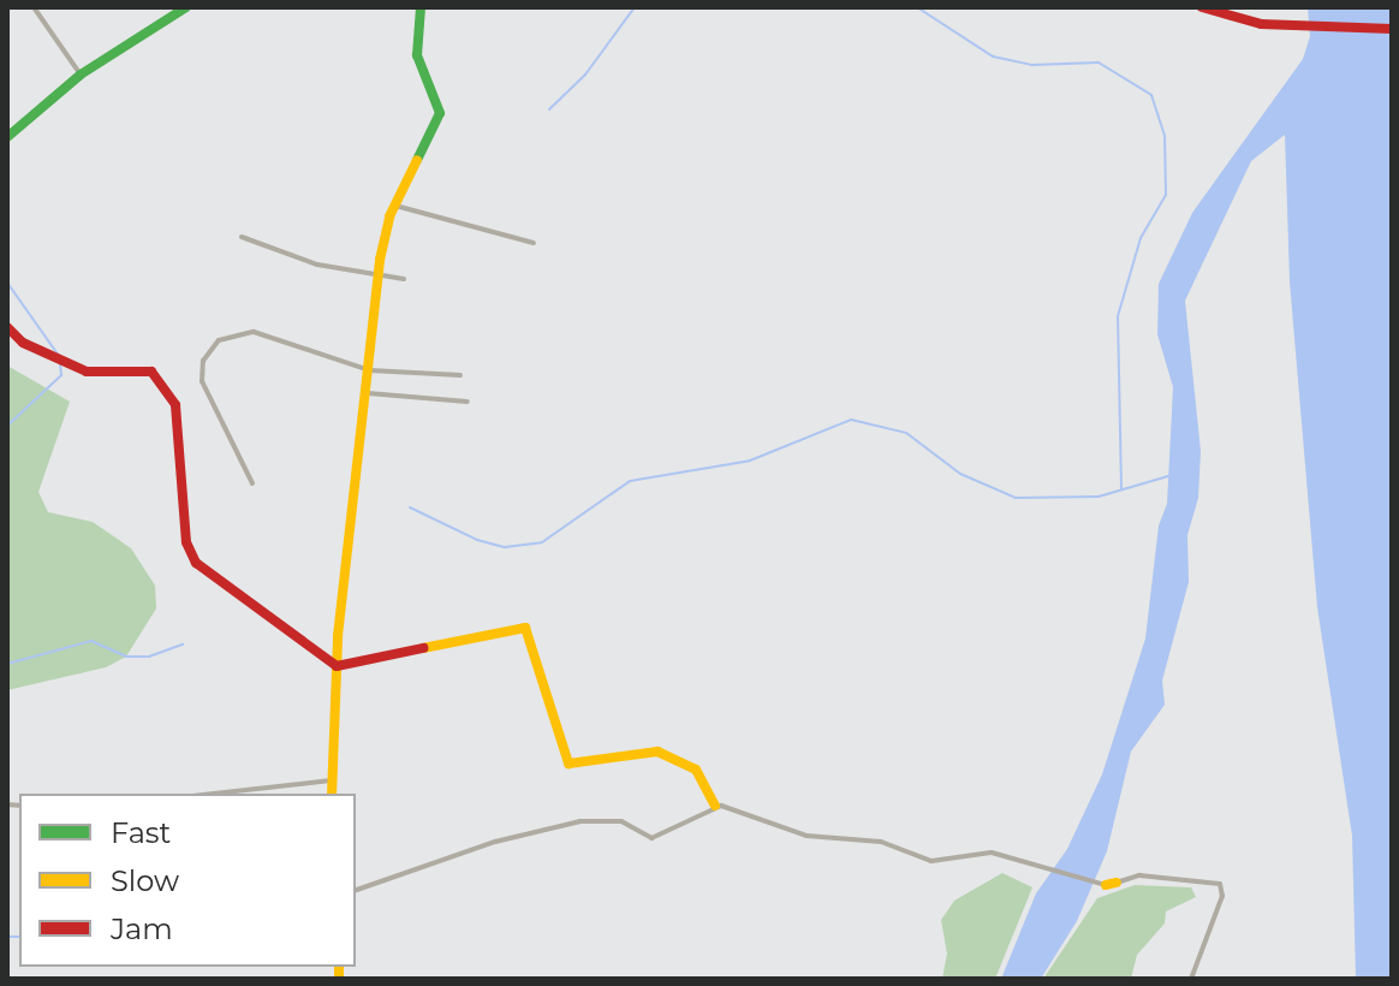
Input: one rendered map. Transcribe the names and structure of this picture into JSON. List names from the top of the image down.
{
  "legend": ["Fast", "Slow", "Jam"]
}
